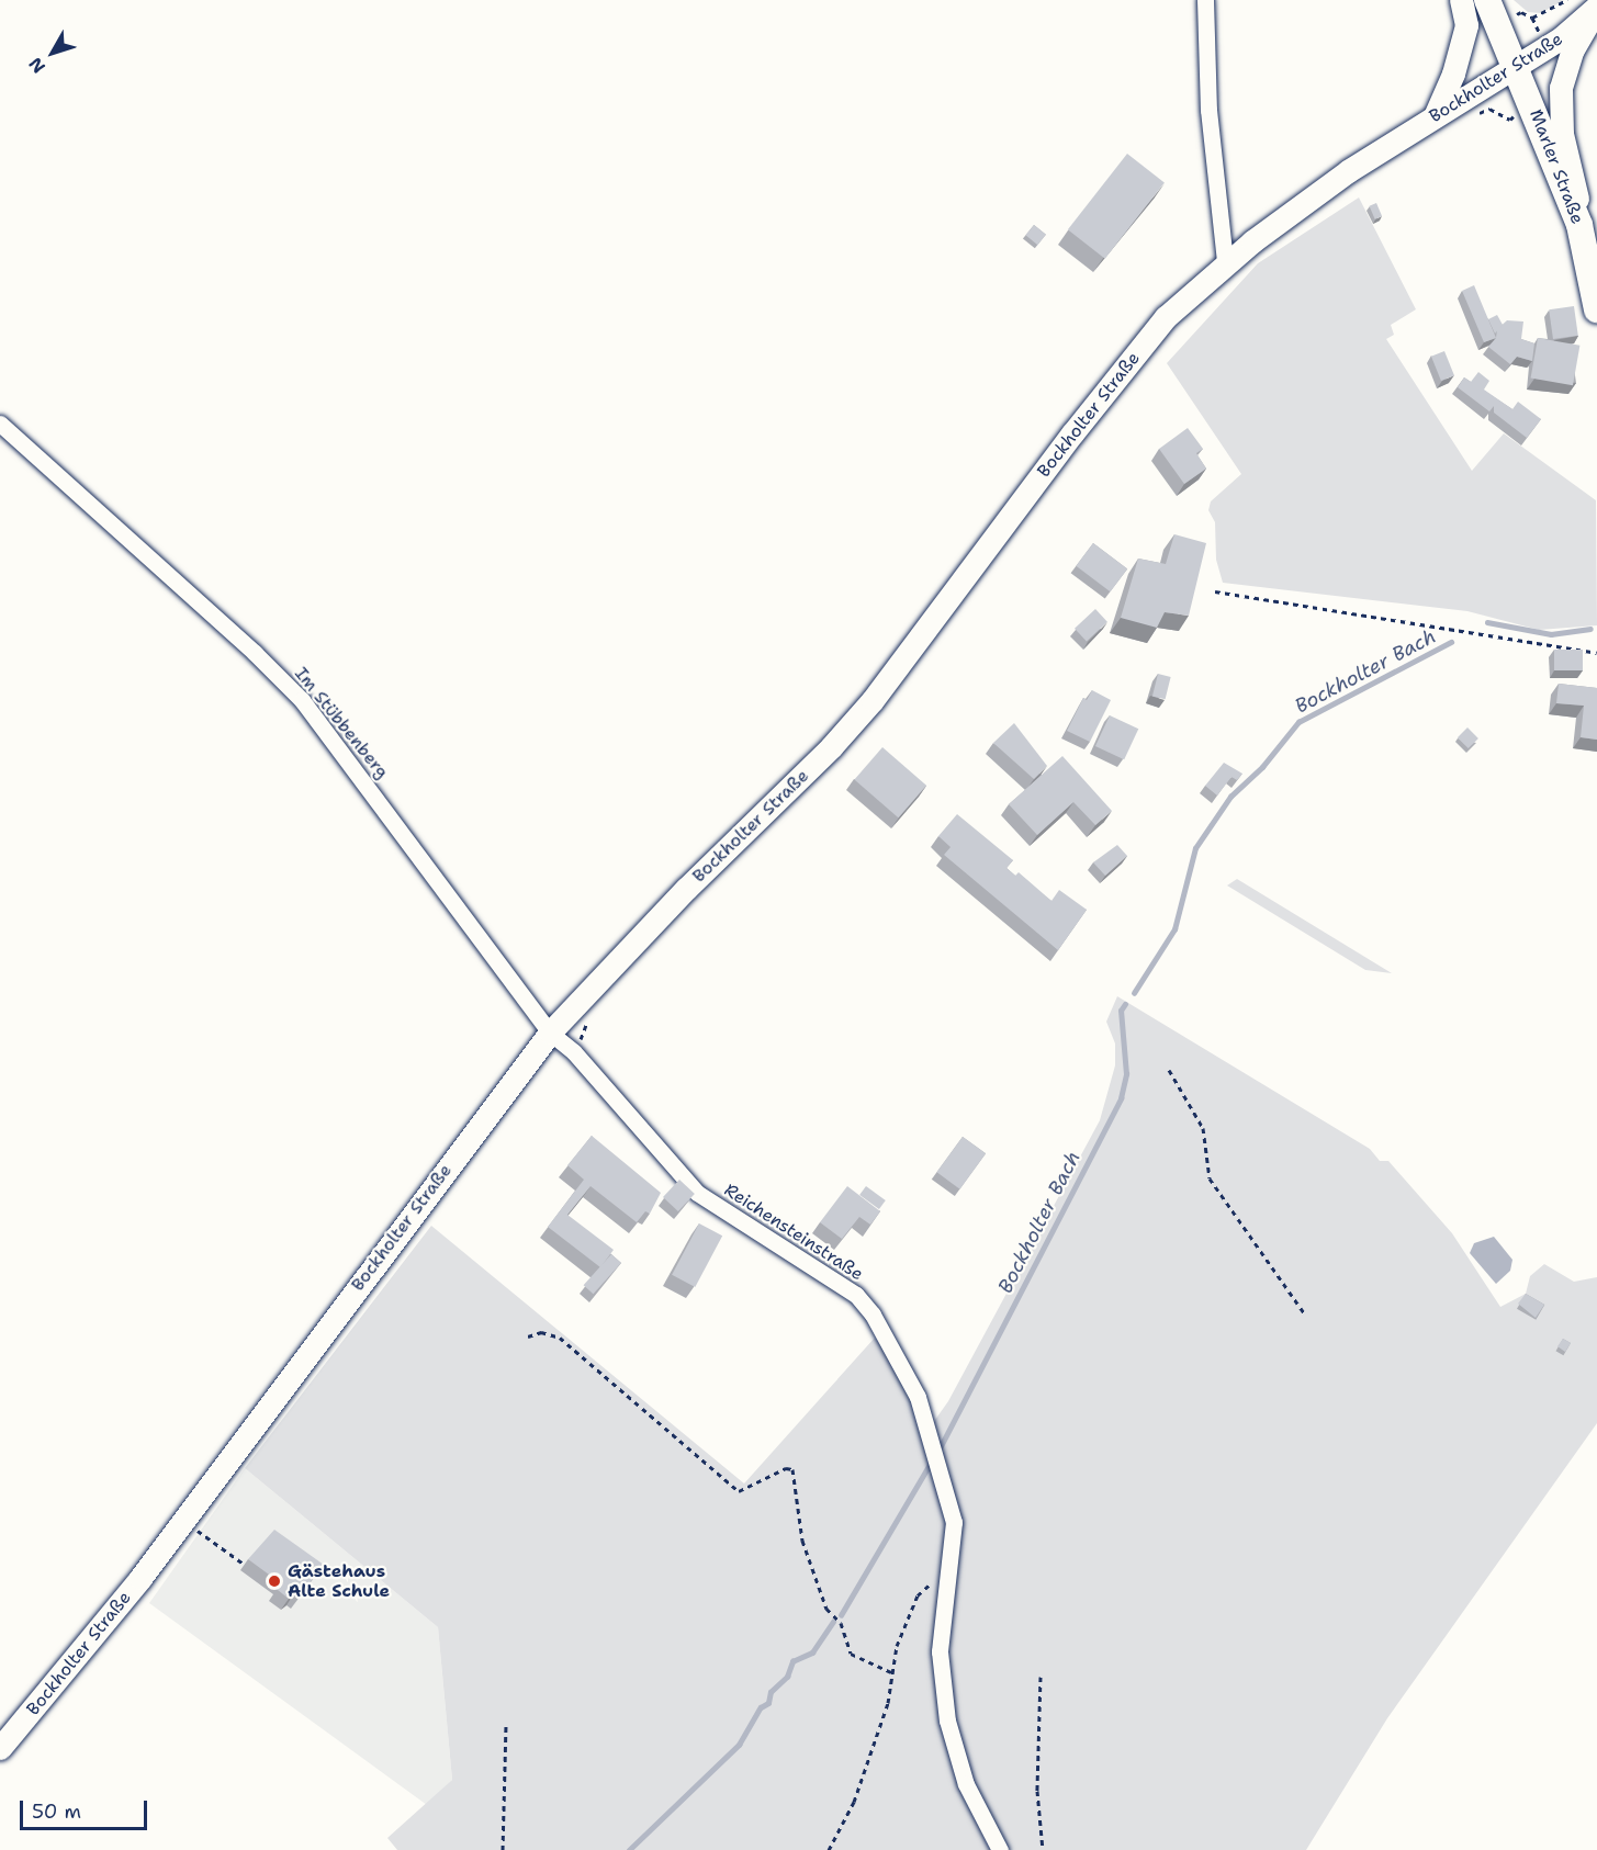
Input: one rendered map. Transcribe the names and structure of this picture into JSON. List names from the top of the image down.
{
  "streets": {
    "main road": ["Marler Straße"],
    "street": ["Bockholter Straße", "Im Stübbenberg", "Reichensteinstraße"]
  },
  "crossings": [
    ["Bockholter Straße", "Marler Straße"],
    ["Bockholter Straße", "Im Stübbenberg"],
    ["Bockholter Straße", "Reichensteinstraße"],
    ["Im Stübbenberg", "Reichensteinstraße"]
  ],
  "water": ["Bockholter Bach"],
  "places": ["Gästehaus Alte Schule"],
  "scale_bar": "50 m",
  "north": "bottom left"
}
